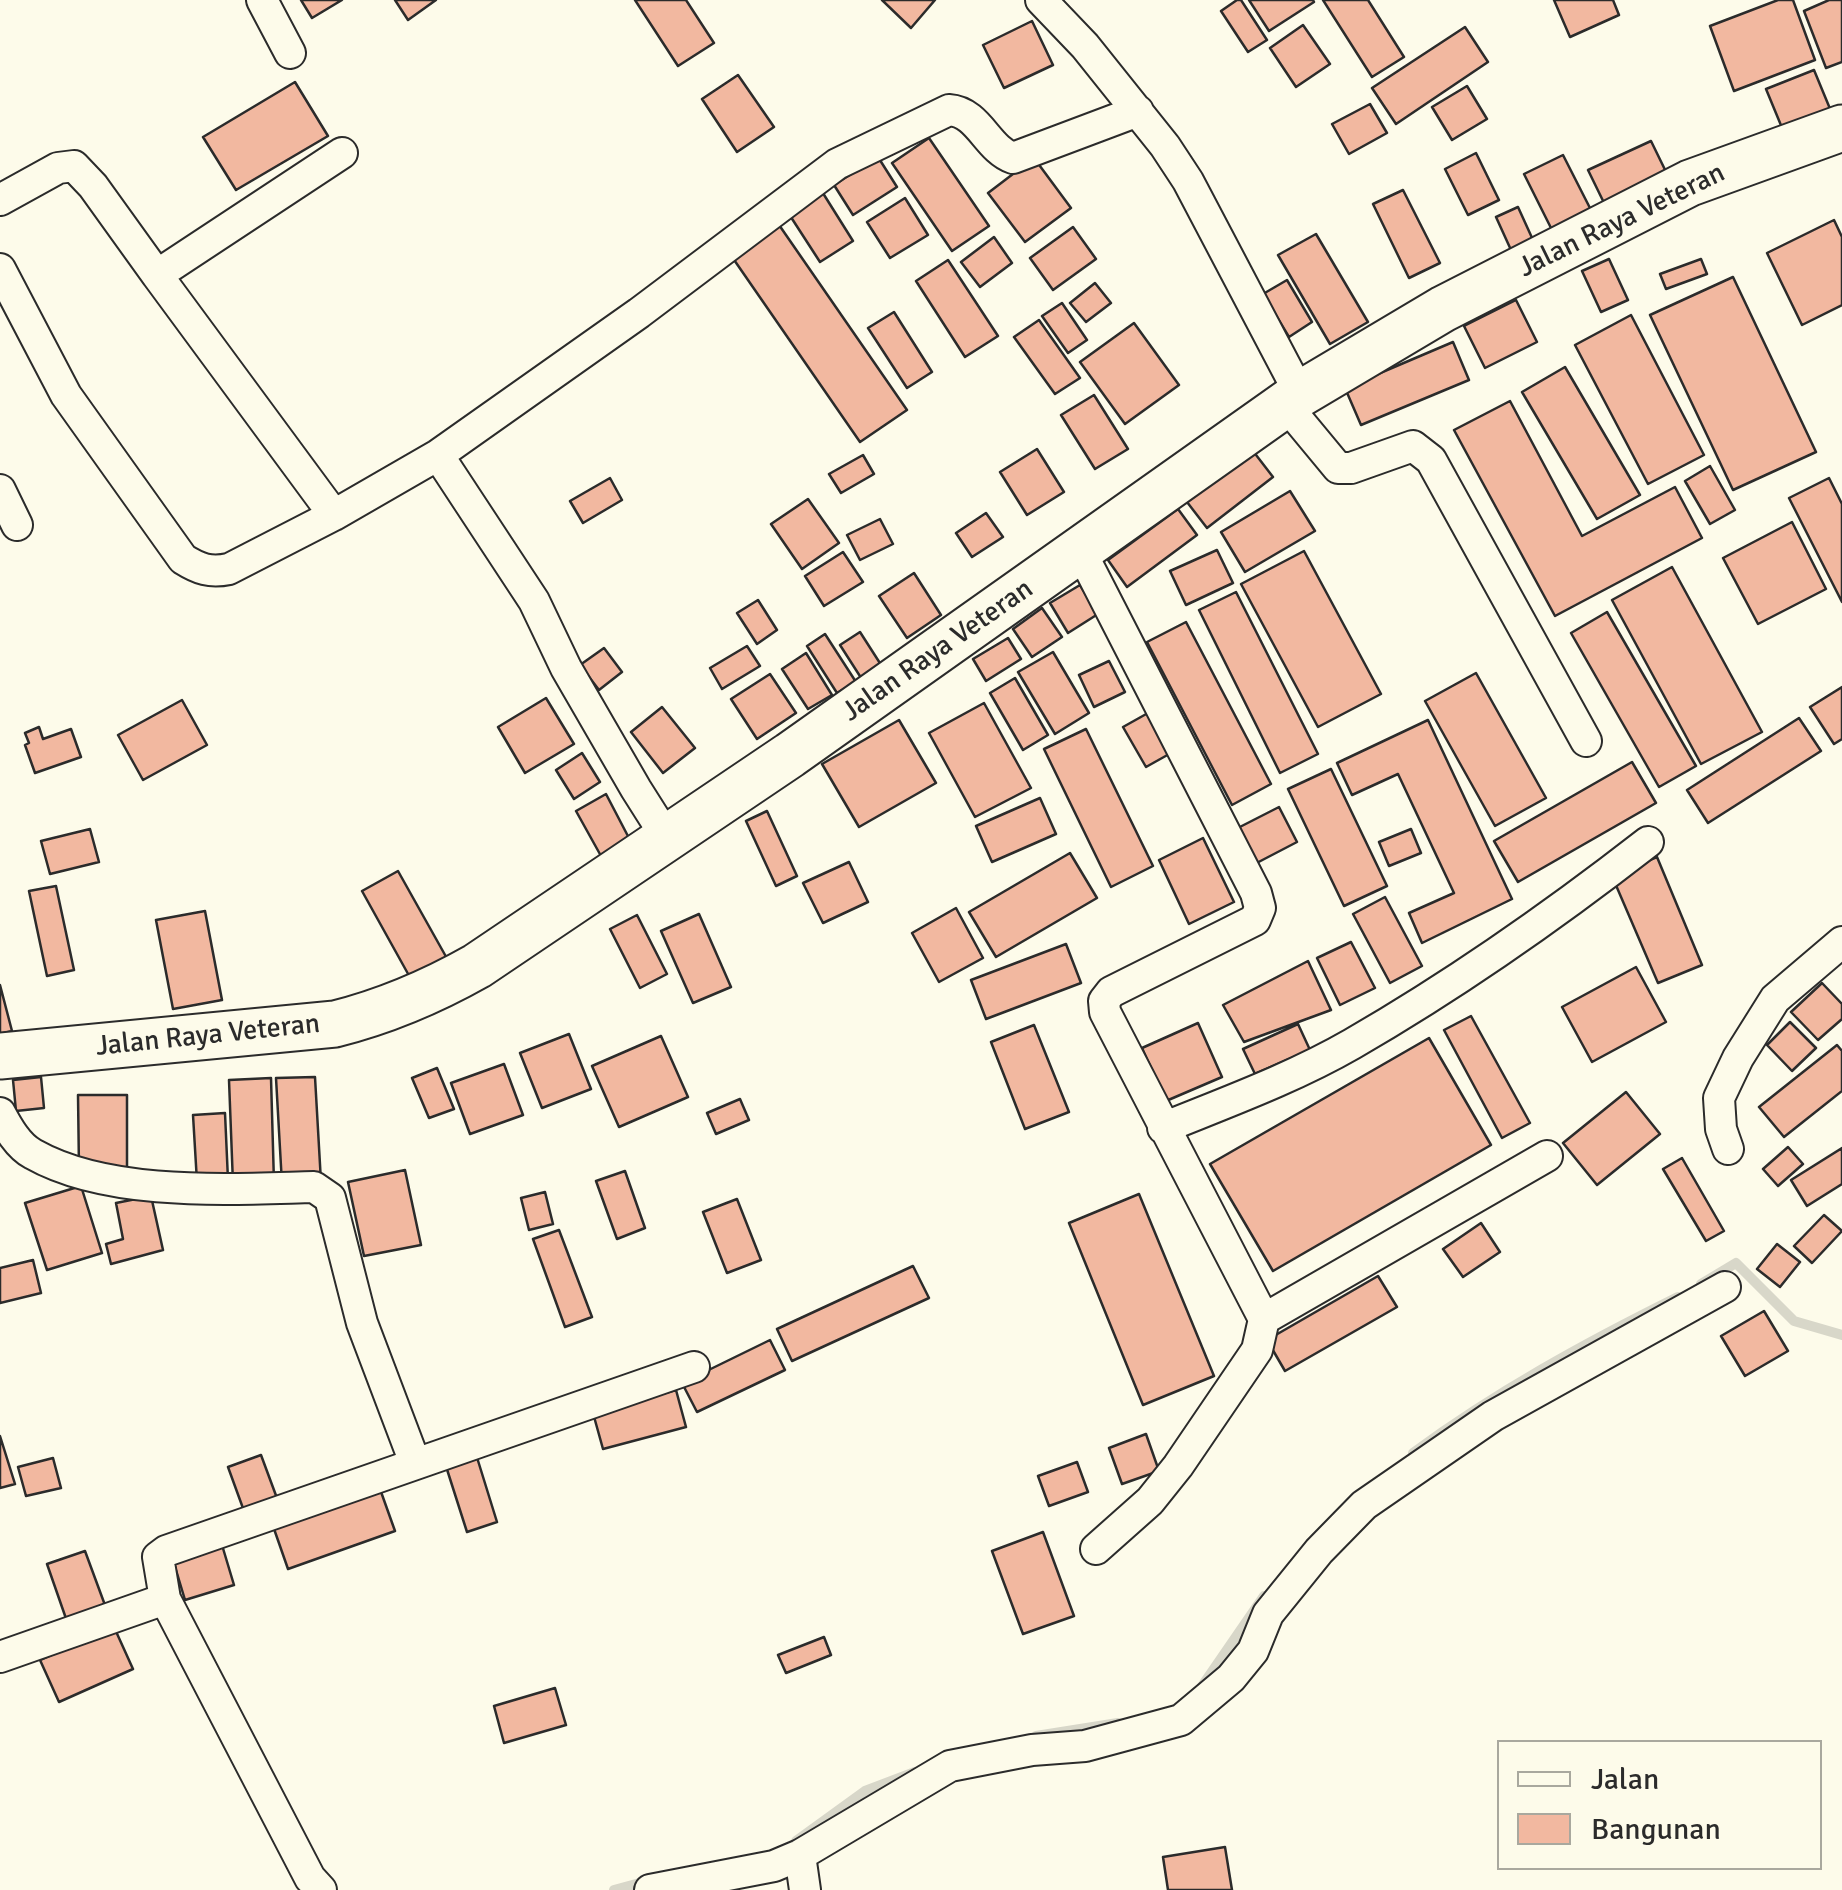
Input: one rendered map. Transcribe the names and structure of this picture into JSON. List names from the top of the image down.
{
  "streets": {
    "street": ["Jalan Raya Veteran"]
  },
  "legend": ["Jalan", "Bangunan"]
}
